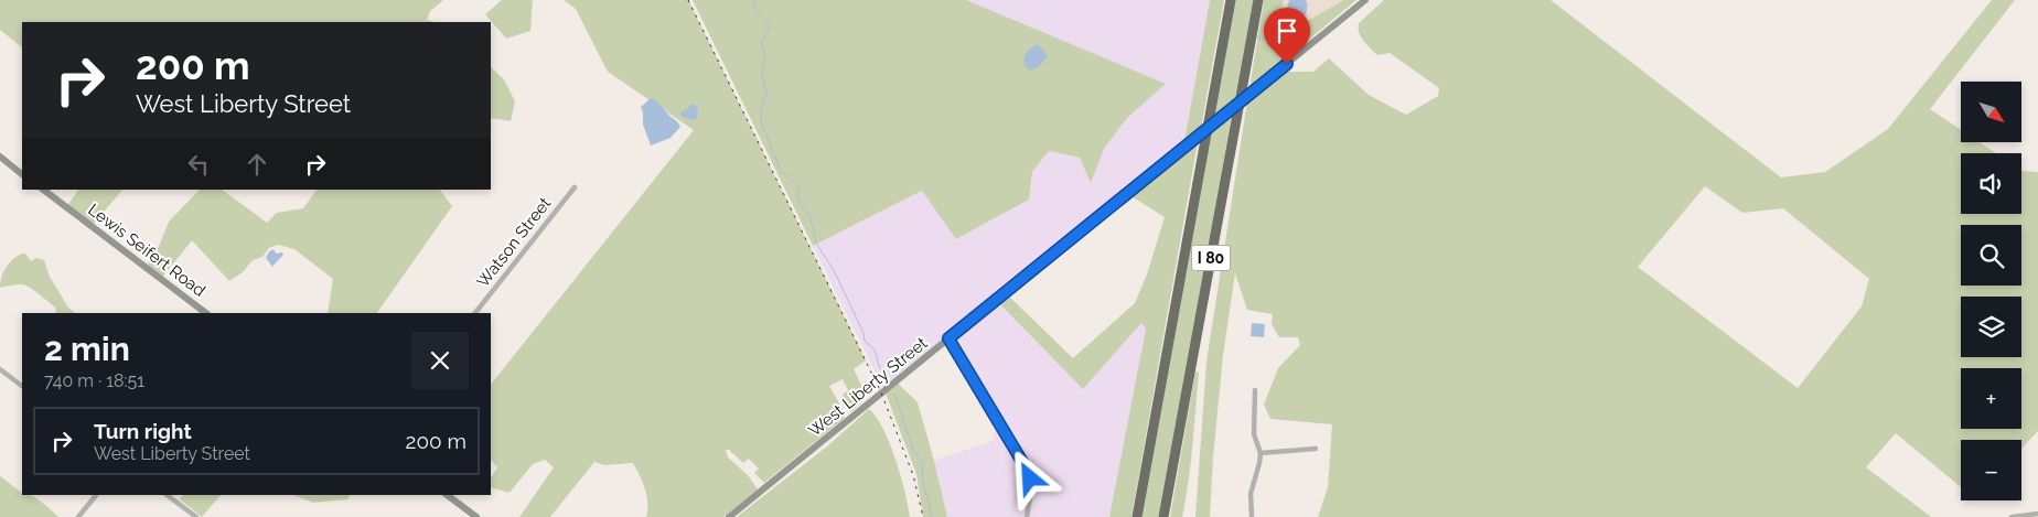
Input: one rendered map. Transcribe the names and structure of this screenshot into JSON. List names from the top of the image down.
{
  "streets": {
    "highway": ["I 80"],
    "main road": ["Lewis Seifert Road", "West Liberty Street"],
    "street": ["Watson Street"]
  },
  "north": "bottom right",
  "page": {
    "turn": ["200 m", "West Liberty Street"],
    "map_buttons": ["+", "−"],
    "heading": ["2 min", "740 m · 18:51"],
    "list": [
      {
        "name": "Turn right",
        "note": "West Liberty Street",
        "value": "200 m"
      }
    ]
  }
}
